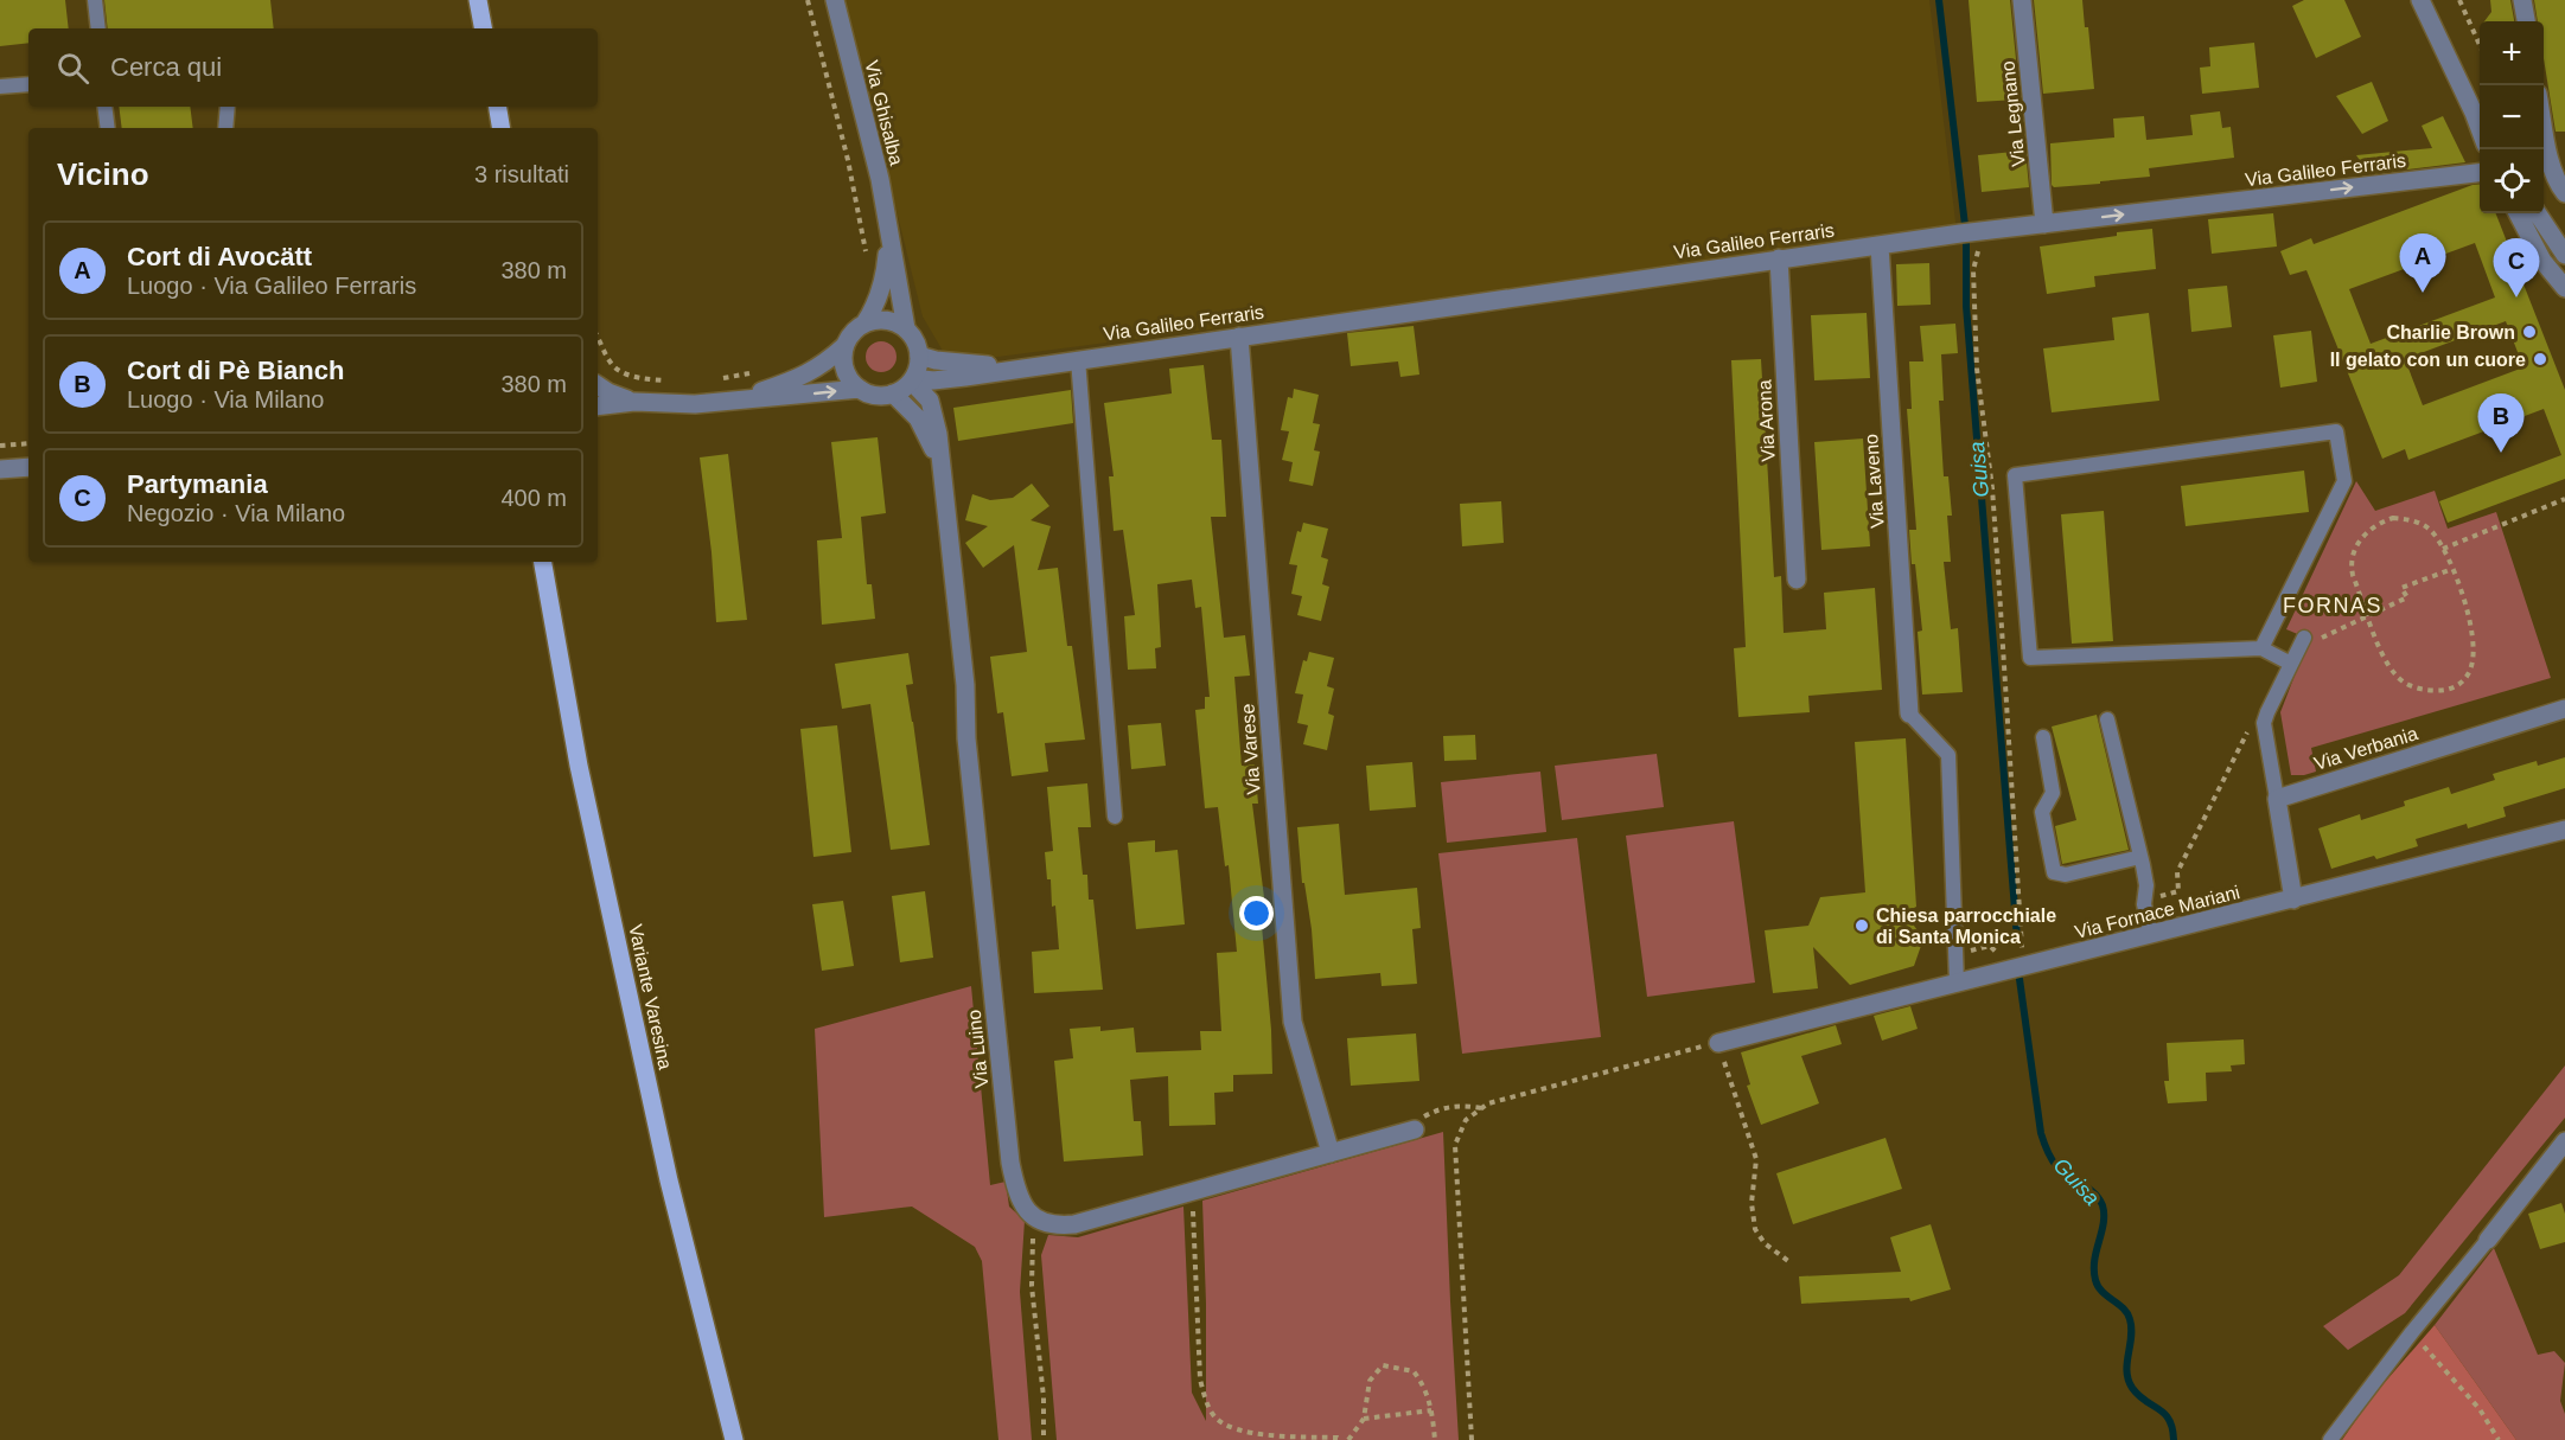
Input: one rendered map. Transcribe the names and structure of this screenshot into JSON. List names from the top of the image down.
{
  "streets": {
    "main road": ["Variante Varesina"],
    "street": [
      "Via Ghisalba",
      "Via Legnano",
      "Via Galileo Ferraris",
      "Via Arona",
      "Via Laveno",
      "Via Verbania",
      "Via Varese",
      "Via Fornace Mariani",
      "Via Luino"
    ]
  },
  "crossings": [
    ["Via Ghisalba", "Via Galileo Ferraris"],
    ["Via Ghisalba", "Via Luino"],
    ["Via Legnano", "Via Galileo Ferraris"],
    ["Via Galileo Ferraris", "Via Arona"],
    ["Via Galileo Ferraris", "Via Laveno"],
    ["Via Galileo Ferraris", "Via Varese"],
    ["Via Galileo Ferraris", "Via Luino"]
  ],
  "districts": ["FORNAS"],
  "water": ["Guisa"],
  "places": ["Charlie Brown", "Il gelato con un cuore", "Chiesa parrocchiale di Santa Monica"],
  "page": {
    "map_buttons": ["+", "−"],
    "search": "Cerca qui",
    "heading": ["Vicino", "3 risultati"],
    "list": [
      {
        "mark": "A",
        "name": "Cort di Avocätt",
        "note": "Luogo · Via Galileo Ferraris",
        "value": "380 m"
      },
      {
        "mark": "B",
        "name": "Cort di Pè Bianch",
        "note": "Luogo · Via Milano",
        "value": "380 m"
      },
      {
        "mark": "C",
        "name": "Partymania",
        "note": "Negozio · Via Milano",
        "value": "400 m"
      }
    ],
    "pins": ["A", "C", "B"]
  }
}
